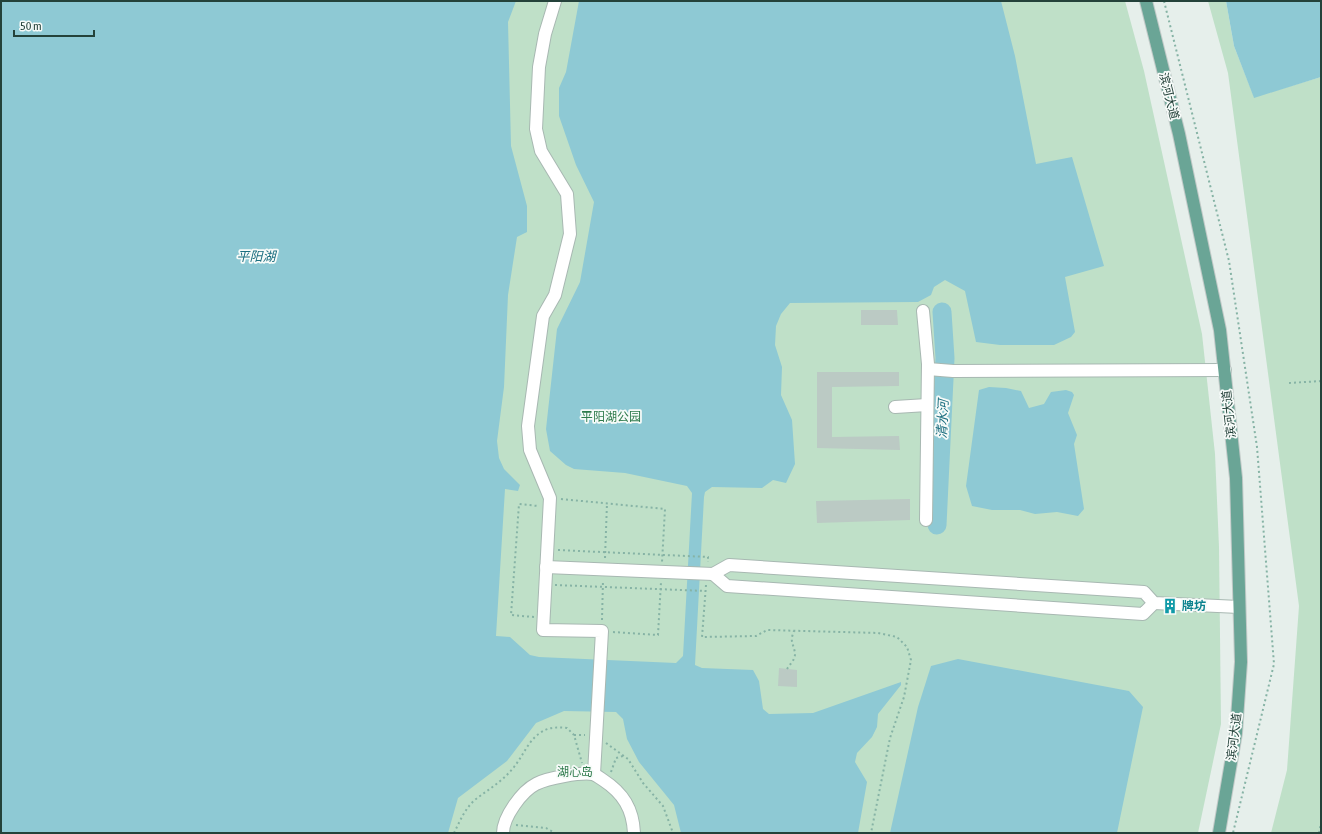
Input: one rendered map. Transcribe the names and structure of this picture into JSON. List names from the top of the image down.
{
  "streets": {
    "main road": ["滨河大道"]
  },
  "water": ["平阳湖", "清水河"],
  "parks": ["平阳湖公园", "湖心岛"],
  "places": {
    "building": ["牌坊"]
  },
  "scale_bar": "50 m"
}
